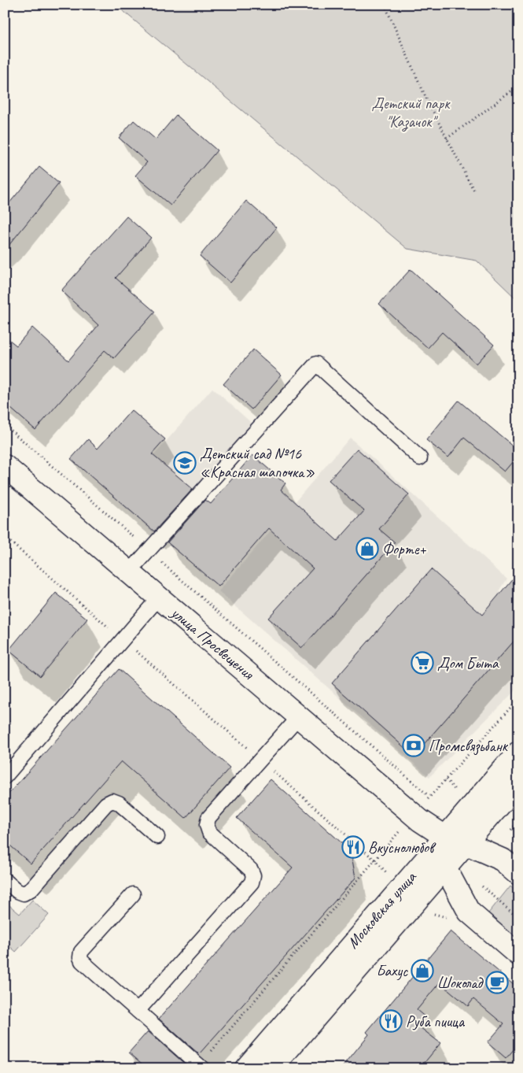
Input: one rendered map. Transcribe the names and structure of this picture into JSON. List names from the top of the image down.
{
  "streets": {
    "street": ["улица Просвещения", "Московская улица"]
  },
  "crossings": [
    ["улица Просвещения", "Московская улица"]
  ],
  "parks": ["Детский парк \"Казачок\""],
  "places": {
    "school or university": ["Детский сад №16 «Красная шапочка»"],
    "shop": ["Форте+", "Бахус"],
    "supermarket": ["Дом Быта"],
    "bank": ["Промсвязьбанк"],
    "restaurant": ["Вкуснолюбов", "Руба пиица"],
    "cafe": ["Шоколад"]
  }
}
